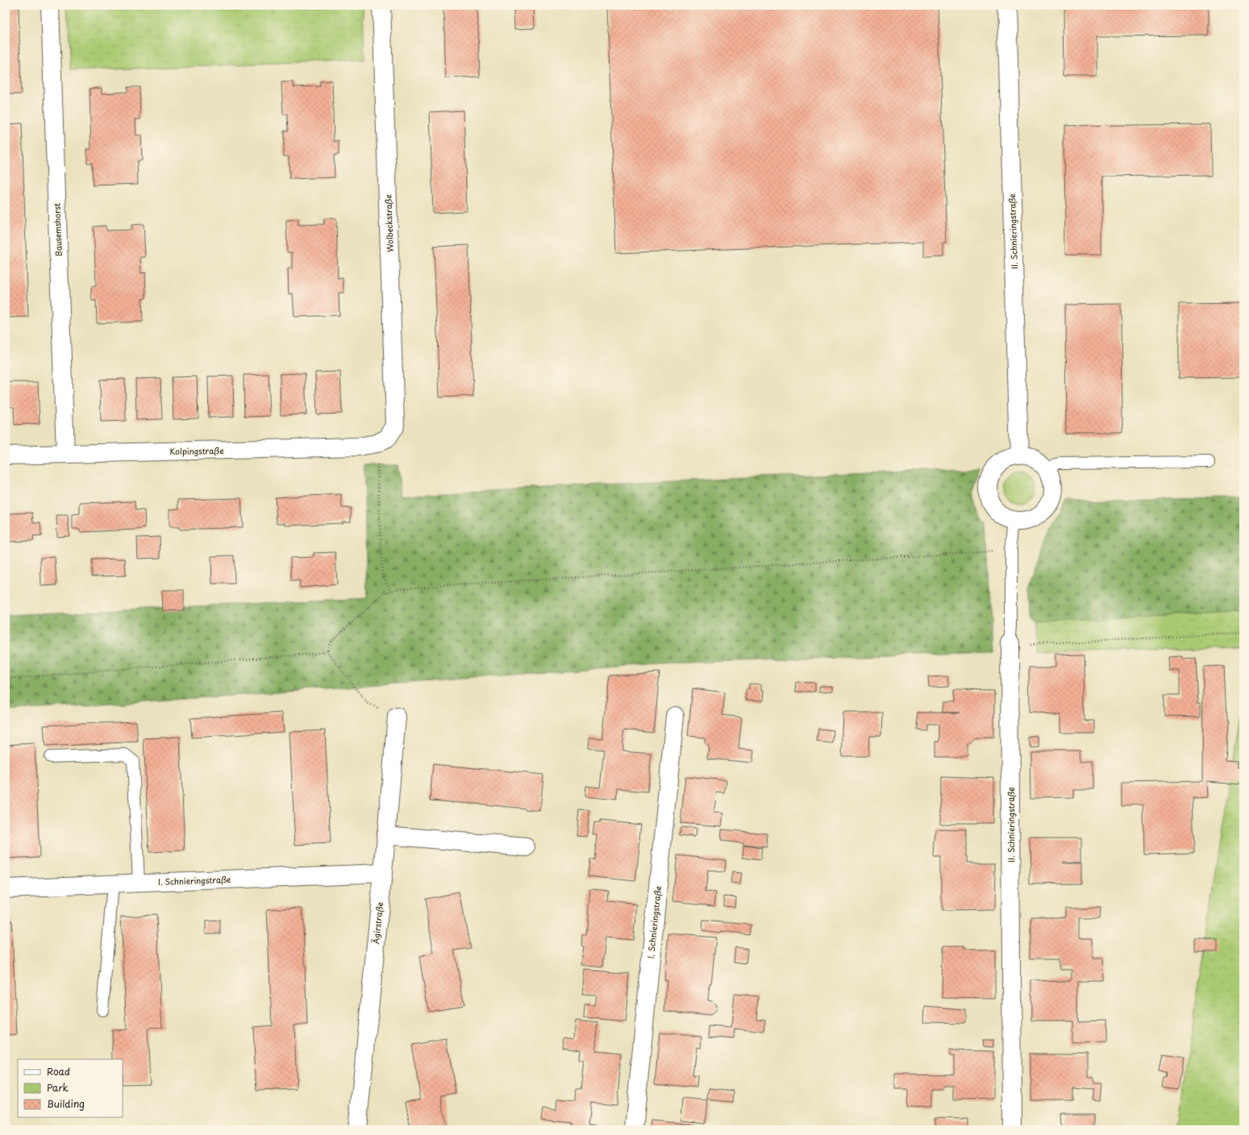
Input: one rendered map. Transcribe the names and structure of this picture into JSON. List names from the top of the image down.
{
  "streets": {
    "street": [
      "Wolbeckstraße",
      "Bausemshorst",
      "II. Schnieringstraße",
      "Kolpingstraße",
      "I. Schnieringstraße",
      "Ägirstraße"
    ]
  },
  "crossings": [
    ["Wolbeckstraße", "Kolpingstraße"],
    ["Bausemshorst", "Kolpingstraße"],
    ["I. Schnieringstraße", "Ägirstraße"]
  ],
  "legend": ["Road", "Park", "Building"]
}
